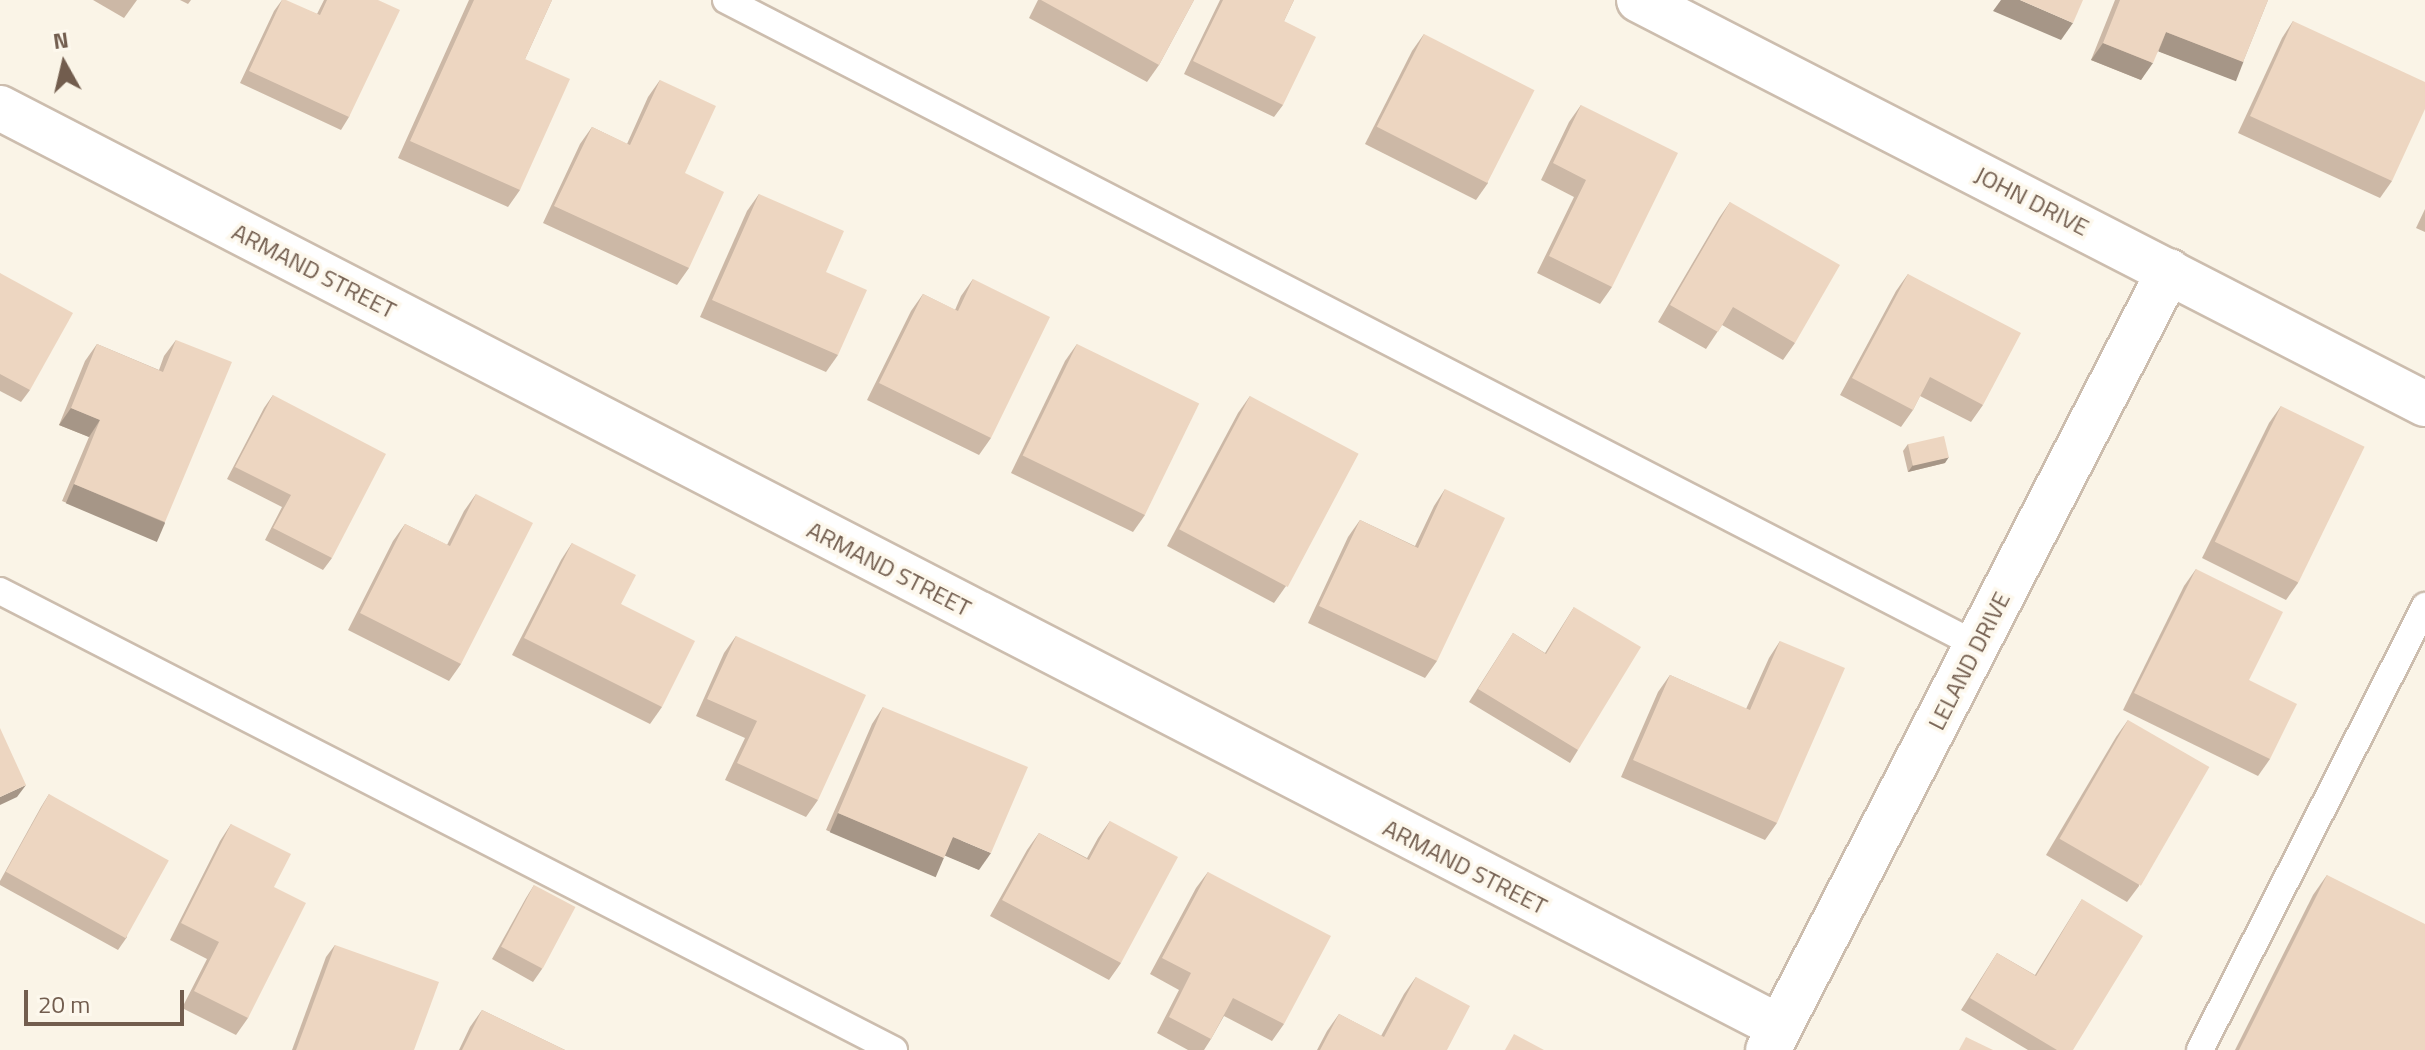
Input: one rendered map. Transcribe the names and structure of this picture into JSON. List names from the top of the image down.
{
  "streets": {
    "street": ["JOHN DRIVE", "ARMAND STREET", "LELAND DRIVE"]
  },
  "crossings": [
    ["JOHN DRIVE", "LELAND DRIVE"],
    ["ARMAND STREET", "LELAND DRIVE"]
  ],
  "scale_bar": "20 m",
  "north": "top"
}
